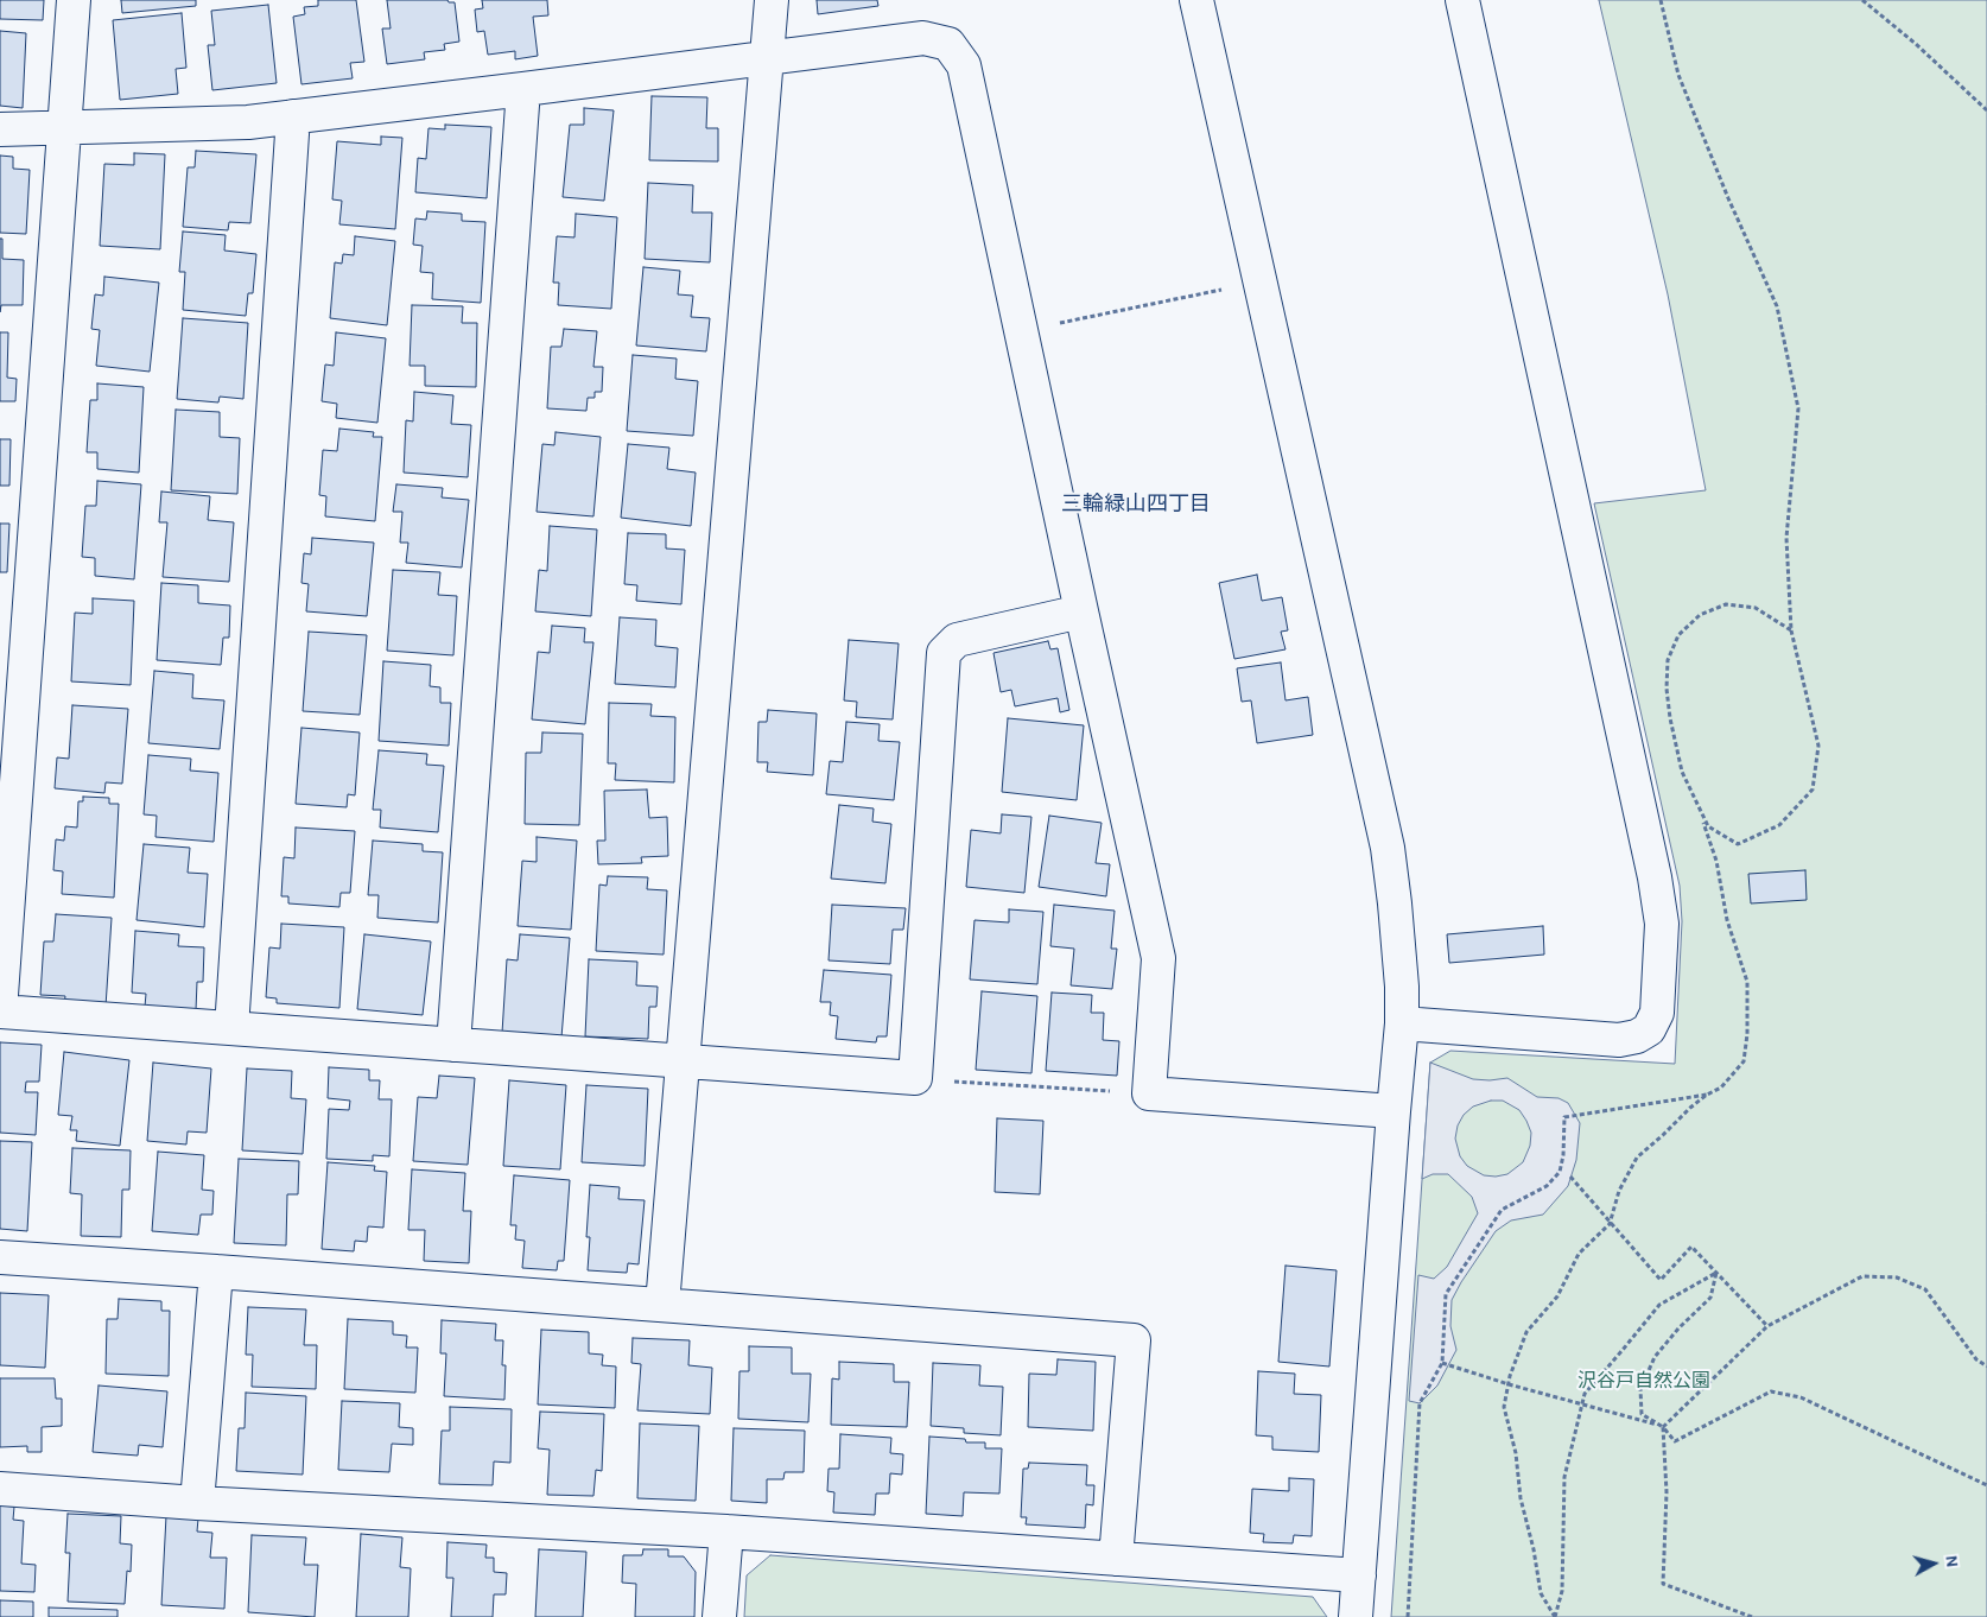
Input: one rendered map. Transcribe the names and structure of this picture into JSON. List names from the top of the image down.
{
  "districts": ["三輪緑山四丁目"],
  "parks": ["沢谷戸自然公園"],
  "north": "right"
}
